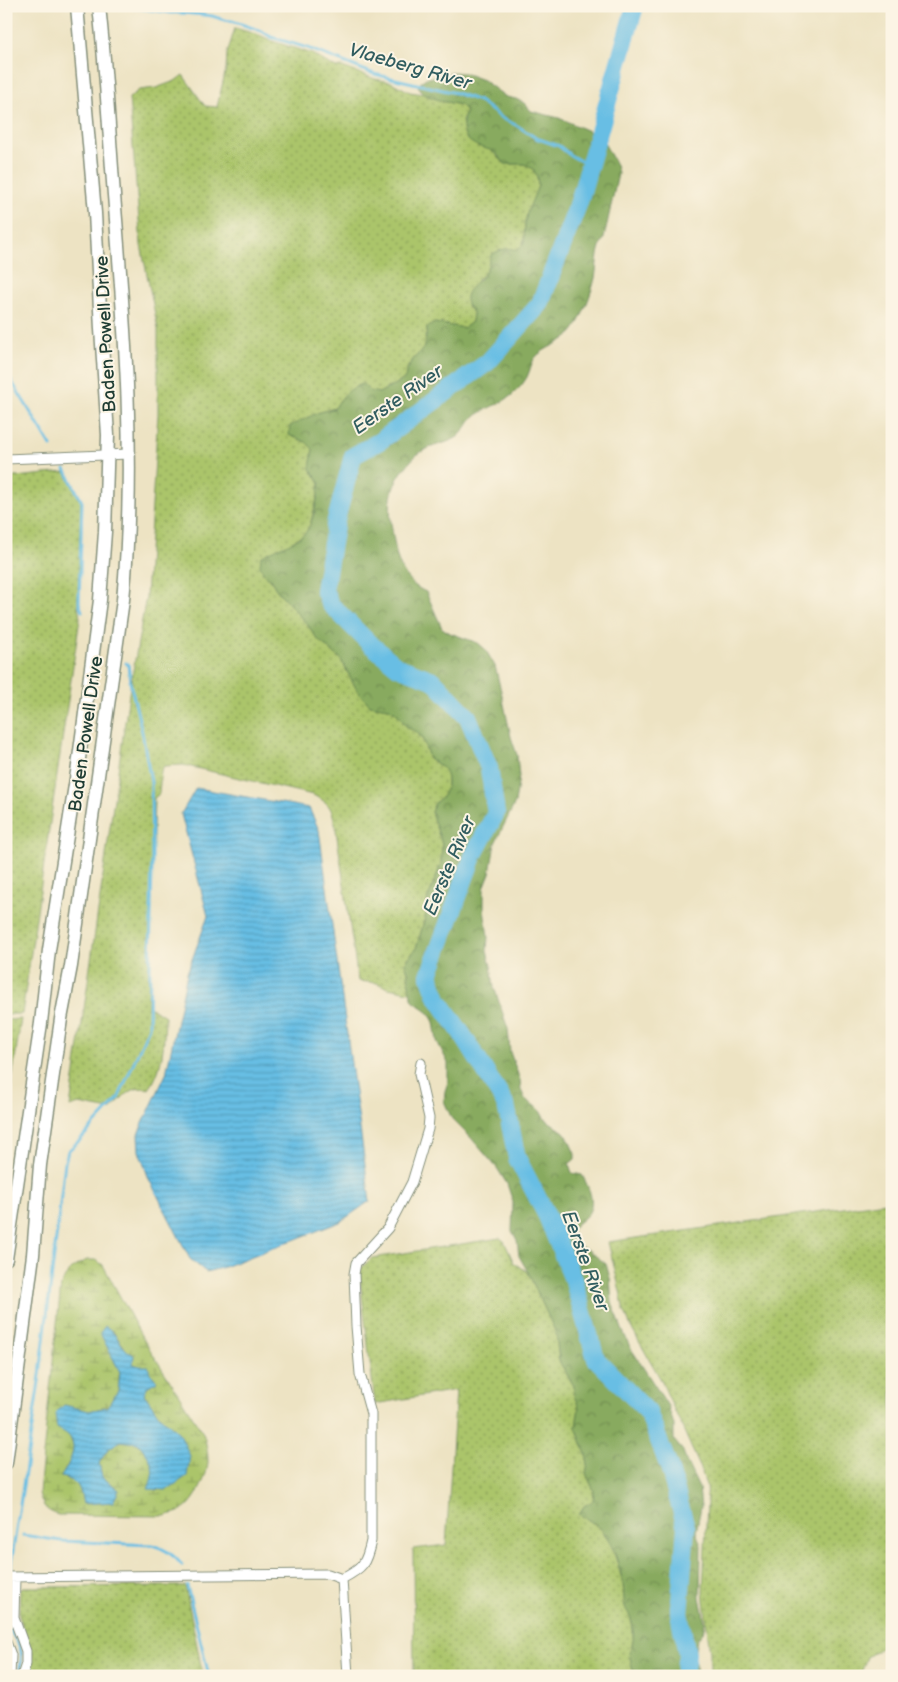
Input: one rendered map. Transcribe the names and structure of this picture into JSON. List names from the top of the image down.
{
  "streets": {
    "main road": ["Baden Powell Drive"]
  },
  "water": ["Vlaeberg River", "Eerste River"]
}
